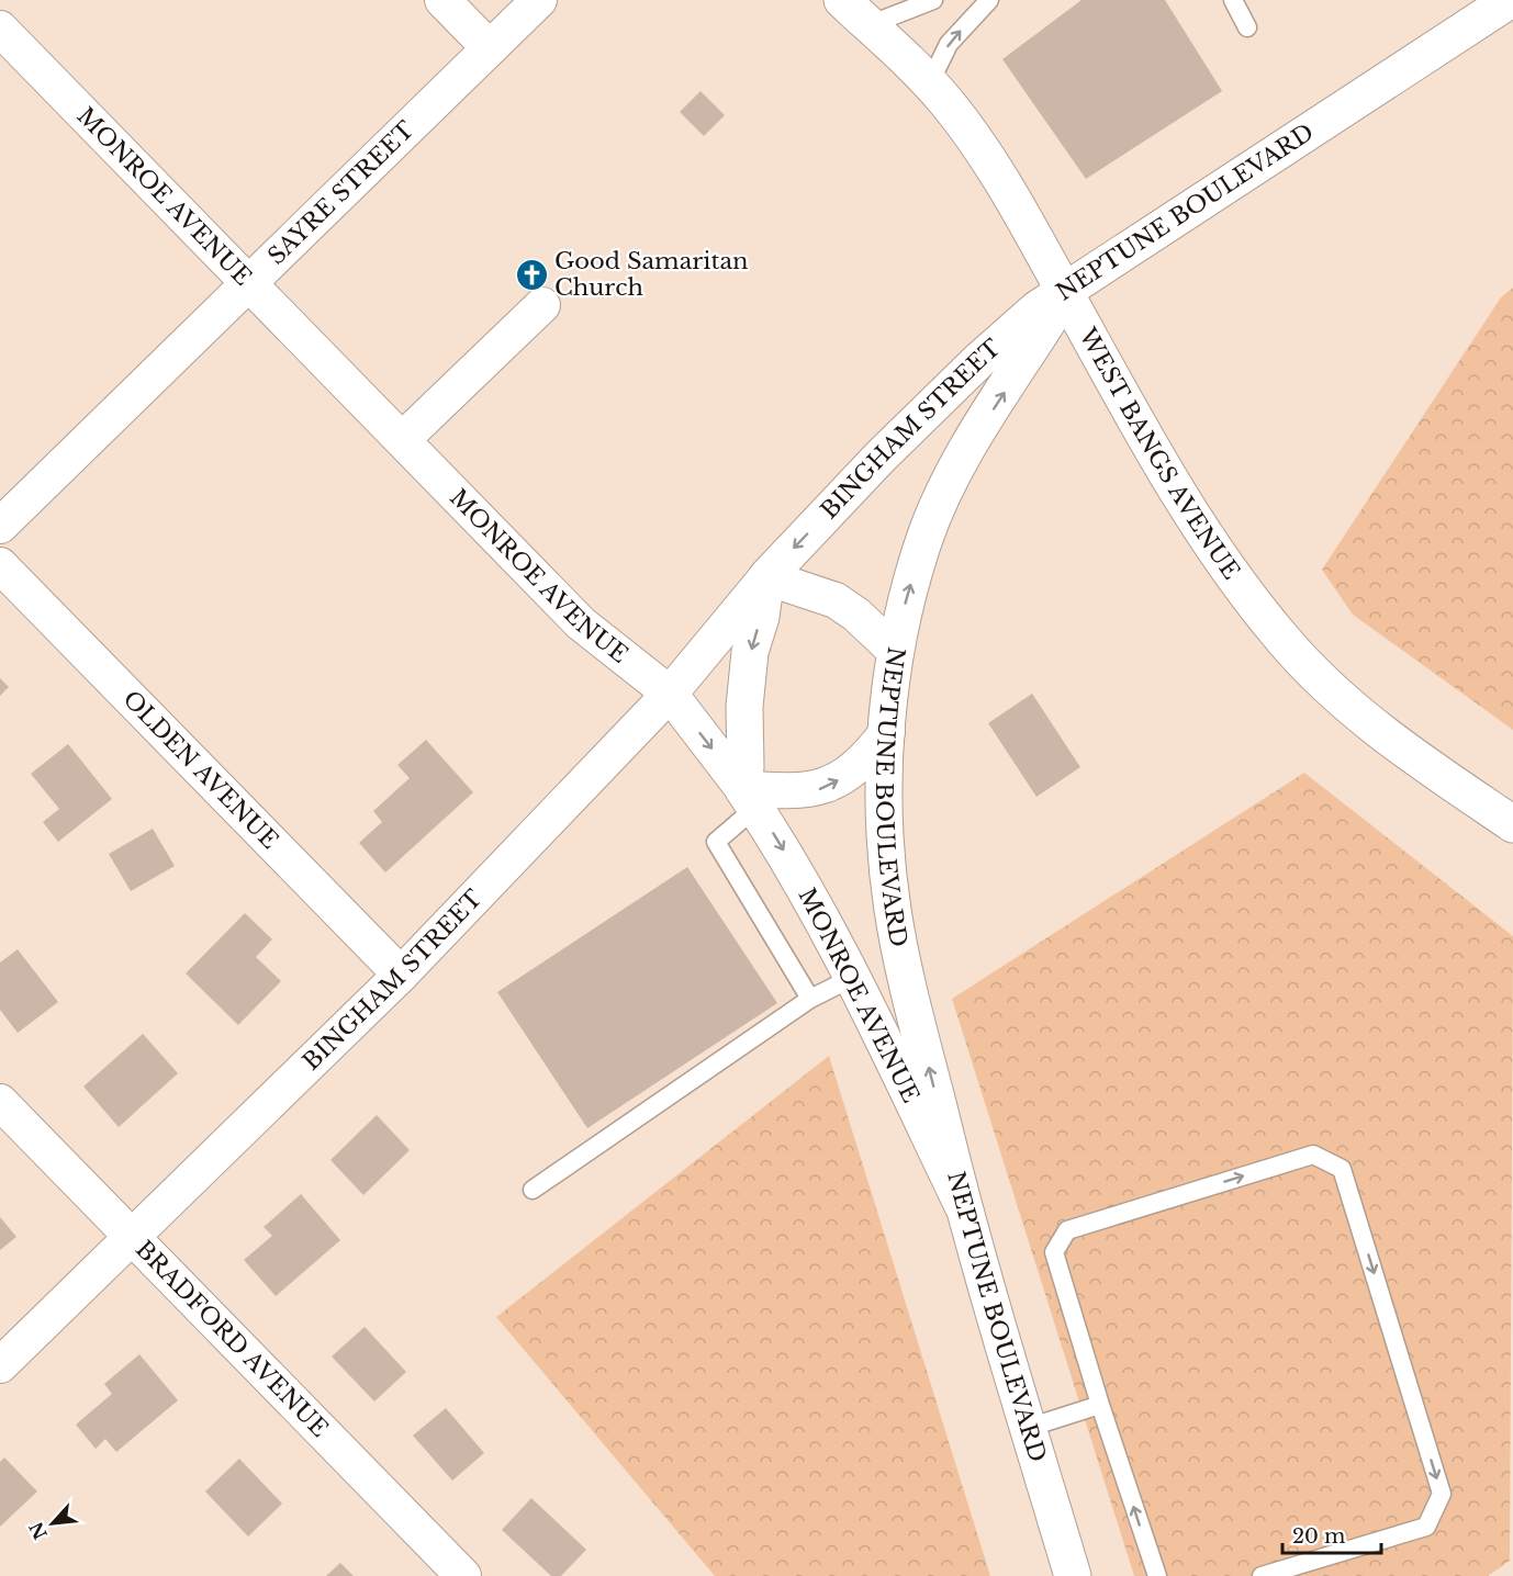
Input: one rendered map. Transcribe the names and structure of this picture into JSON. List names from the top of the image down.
{
  "streets": {
    "street": [
      "SAYRE STREET",
      "MONROE AVENUE",
      "NEPTUNE BOULEVARD",
      "BINGHAM STREET",
      "WEST BANGS AVENUE",
      "OLDEN AVENUE",
      "BRADFORD AVENUE"
    ]
  },
  "crossings": [
    ["SAYRE STREET", "MONROE AVENUE"],
    ["MONROE AVENUE", "NEPTUNE BOULEVARD"],
    ["MONROE AVENUE", "BINGHAM STREET"],
    ["NEPTUNE BOULEVARD", "BINGHAM STREET"],
    ["NEPTUNE BOULEVARD", "WEST BANGS AVENUE"],
    ["BINGHAM STREET", "WEST BANGS AVENUE"],
    ["BINGHAM STREET", "OLDEN AVENUE"],
    ["BINGHAM STREET", "BRADFORD AVENUE"]
  ],
  "one_way": ["NEPTUNE BOULEVARD"],
  "places": {
    "church": ["Good Samaritan Church"]
  },
  "scale_bar": "20 m",
  "north": "bottom left"
}
